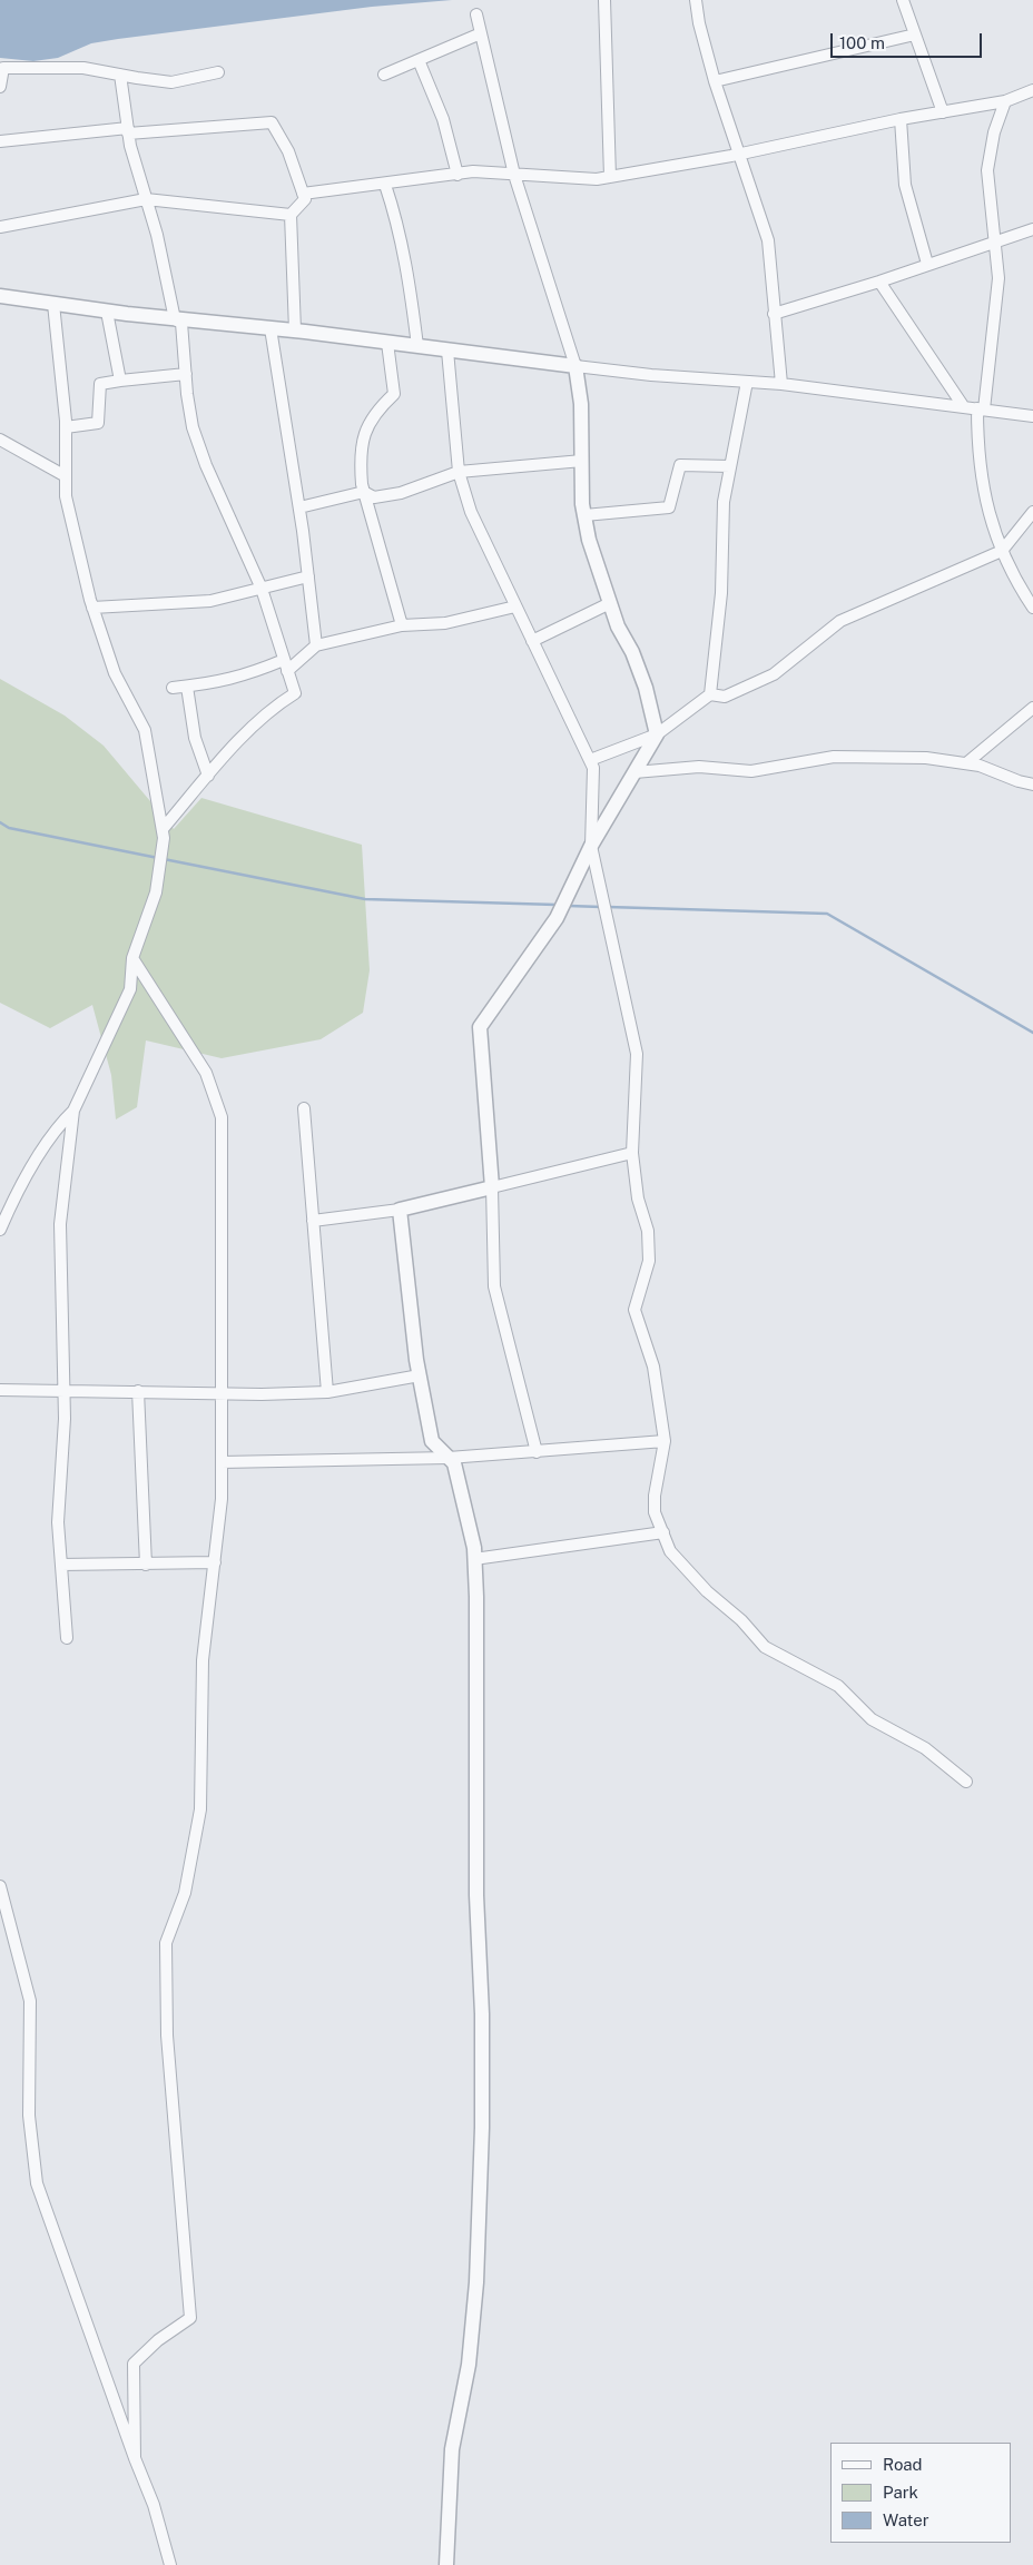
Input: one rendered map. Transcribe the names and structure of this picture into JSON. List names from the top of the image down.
{
  "legend": ["Road", "Park", "Water"],
  "scale_bar": "100 m"
}
